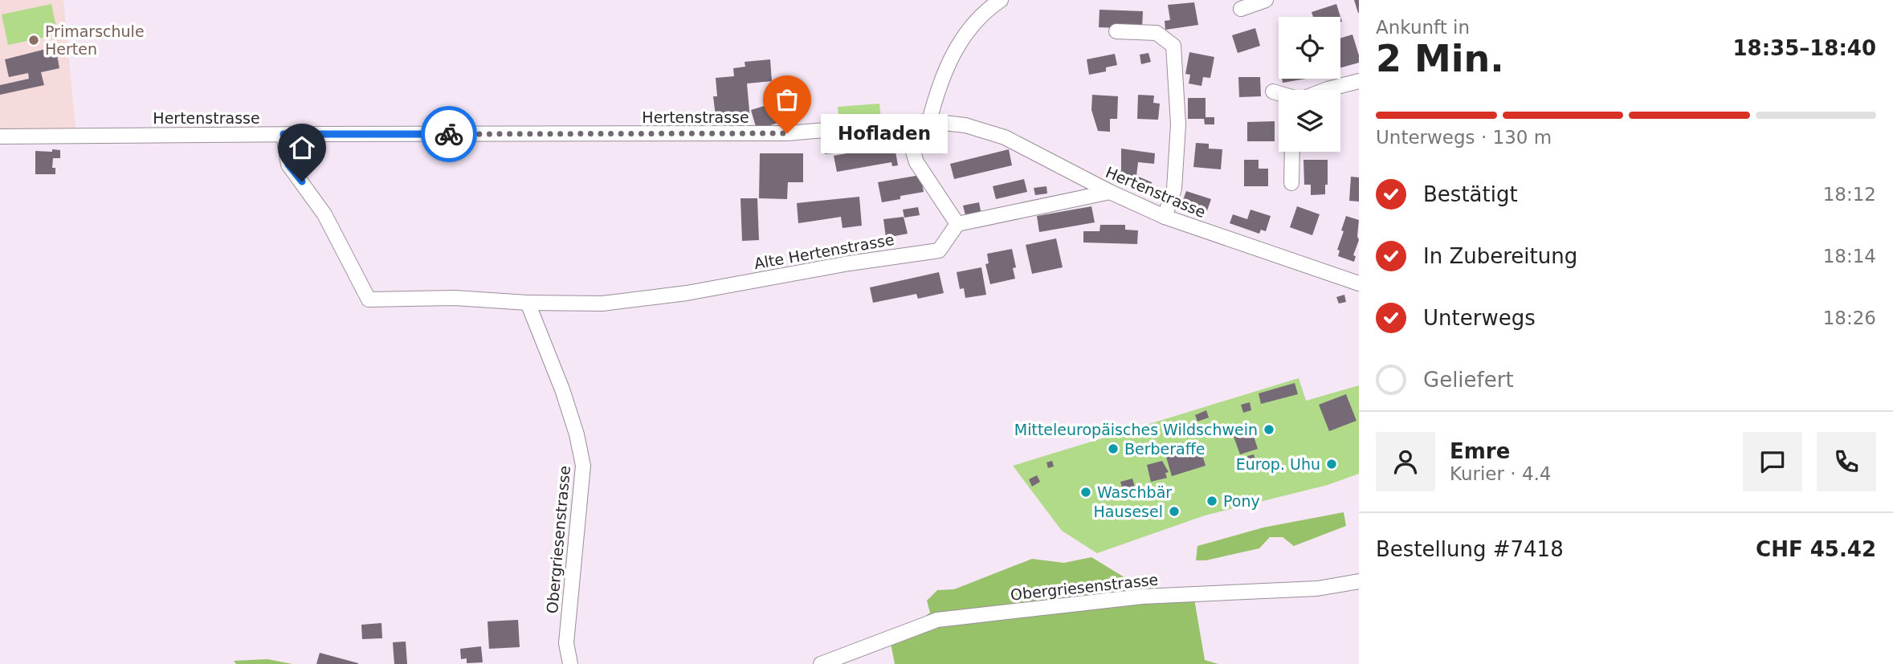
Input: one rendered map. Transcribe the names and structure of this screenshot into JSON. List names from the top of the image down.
{
  "streets": {
    "street": ["Hertenstrasse", "Alte Hertenstrasse", "Obergriesenstrasse"]
  },
  "crossings": [
    ["Alte Hertenstrasse", "Obergriesenstrasse"]
  ],
  "places": [
    "Primarschule Herten",
    "Hofladen",
    "Mitteleuropäisches Wildschwein",
    "Berberaffe",
    "Europ. Uhu",
    "Waschbär",
    "Pony",
    "Hausesel"
  ],
  "page": {
    "heading": ["2 Min.", "Ankunft in", "18:35–18:40"],
    "panel": [
      "Emre",
      "Kurier · 4.4",
      "Bestellung #7418",
      "CHF 45.42"
    ],
    "bar": "Unterwegs · 130 m",
    "bubble": "Hofladen",
    "list": [
      ["Bestätigt", "18:12"],
      ["In Zubereitung", "18:14"],
      ["Unterwegs", "18:26"],
      "Geliefert"
    ]
  }
}
